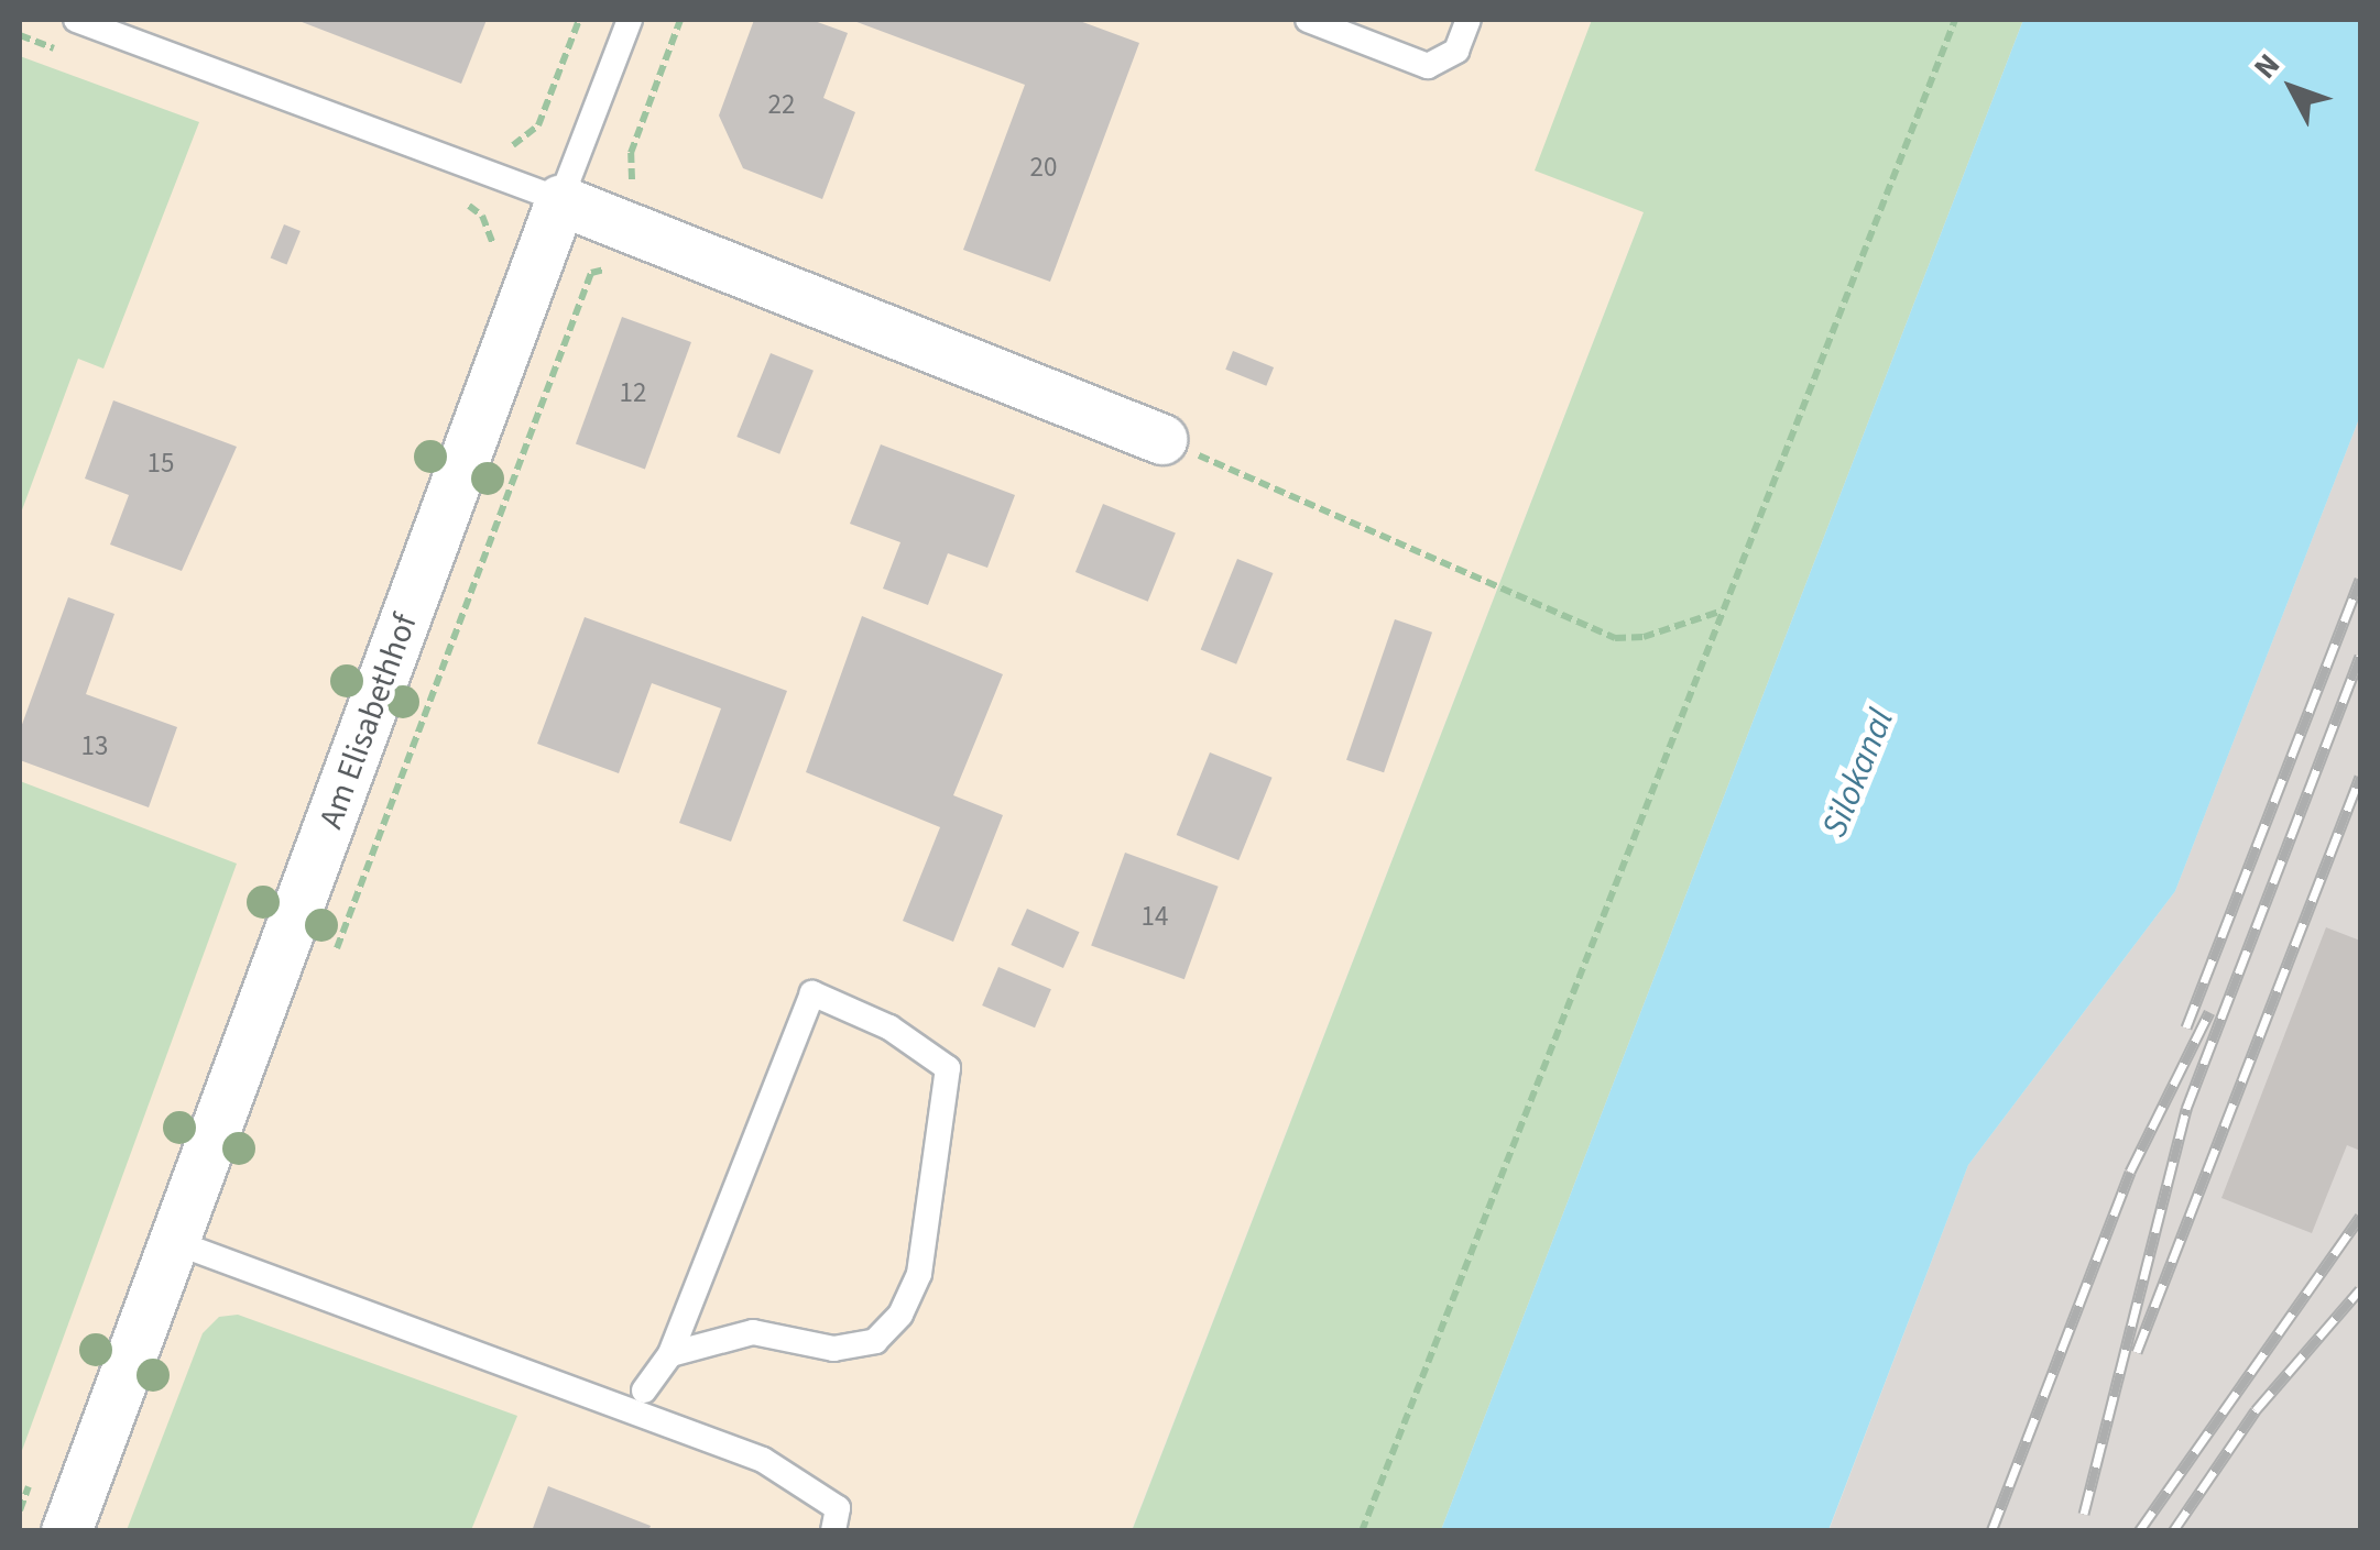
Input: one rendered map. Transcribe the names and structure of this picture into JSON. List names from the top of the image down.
{
  "streets": {
    "street": ["Am Elisabethhof"]
  },
  "water": ["Silokanal"],
  "house_numbers": [
    "22",
    "20",
    "12",
    "15",
    "13",
    "14"
  ],
  "north": "top left"
}
